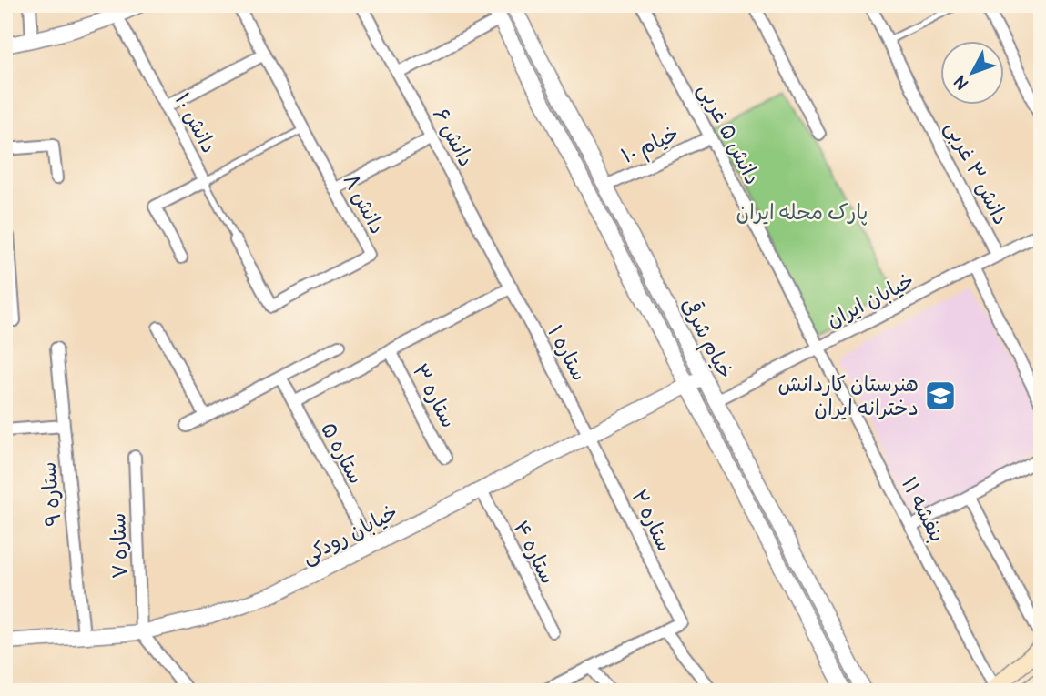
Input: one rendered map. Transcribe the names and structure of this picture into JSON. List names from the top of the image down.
{
  "streets": {
    "street": [
      "دانش ۱۰",
      "دانش ۵ غربی",
      "دانش ۶",
      "خیام ۱۰",
      "دانش ۳ غربی",
      "دانش ۸",
      "خیابان ایران",
      "خیام شرقی",
      "ستاره ۱",
      "ستاره ۳",
      "ستاره ۵",
      "ستاره ۹",
      "بنفشه ۱۱",
      "ستاره ۲",
      "خیابان رودکی",
      "ستاره ۷",
      "ستاره ۴"
    ]
  },
  "crossings": [
    ["دانش ۵ غربی", "خیام ۱۰"],
    ["دانش ۵ غربی", "خیابان ایران"],
    ["دانش ۵ غربی", "بنفشه ۱۱"],
    ["دانش ۶", "ستاره ۱"],
    ["خیام ۱۰", "خیام شرقی"],
    ["دانش ۳ غربی", "خیابان ایران"],
    ["خیابان ایران", "خیام شرقی"],
    ["خیابان ایران", "بنفشه ۱۱"],
    ["خیام شرقی", "خیابان رودکی"],
    ["ستاره ۱", "ستاره ۲"],
    ["ستاره ۱", "خیابان رودکی"],
    ["ستاره ۵", "خیابان رودکی"],
    ["ستاره ۹", "خیابان رودکی"],
    ["ستاره ۲", "خیابان رودکی"],
    ["خیابان رودکی", "ستاره ۷"],
    ["خیابان رودکی", "ستاره ۴"]
  ],
  "parks": ["پارک محله ایران"],
  "places": {
    "school or university": ["هنرستان کاردانش دخترانه ایران"]
  },
  "north": "bottom left"
}
